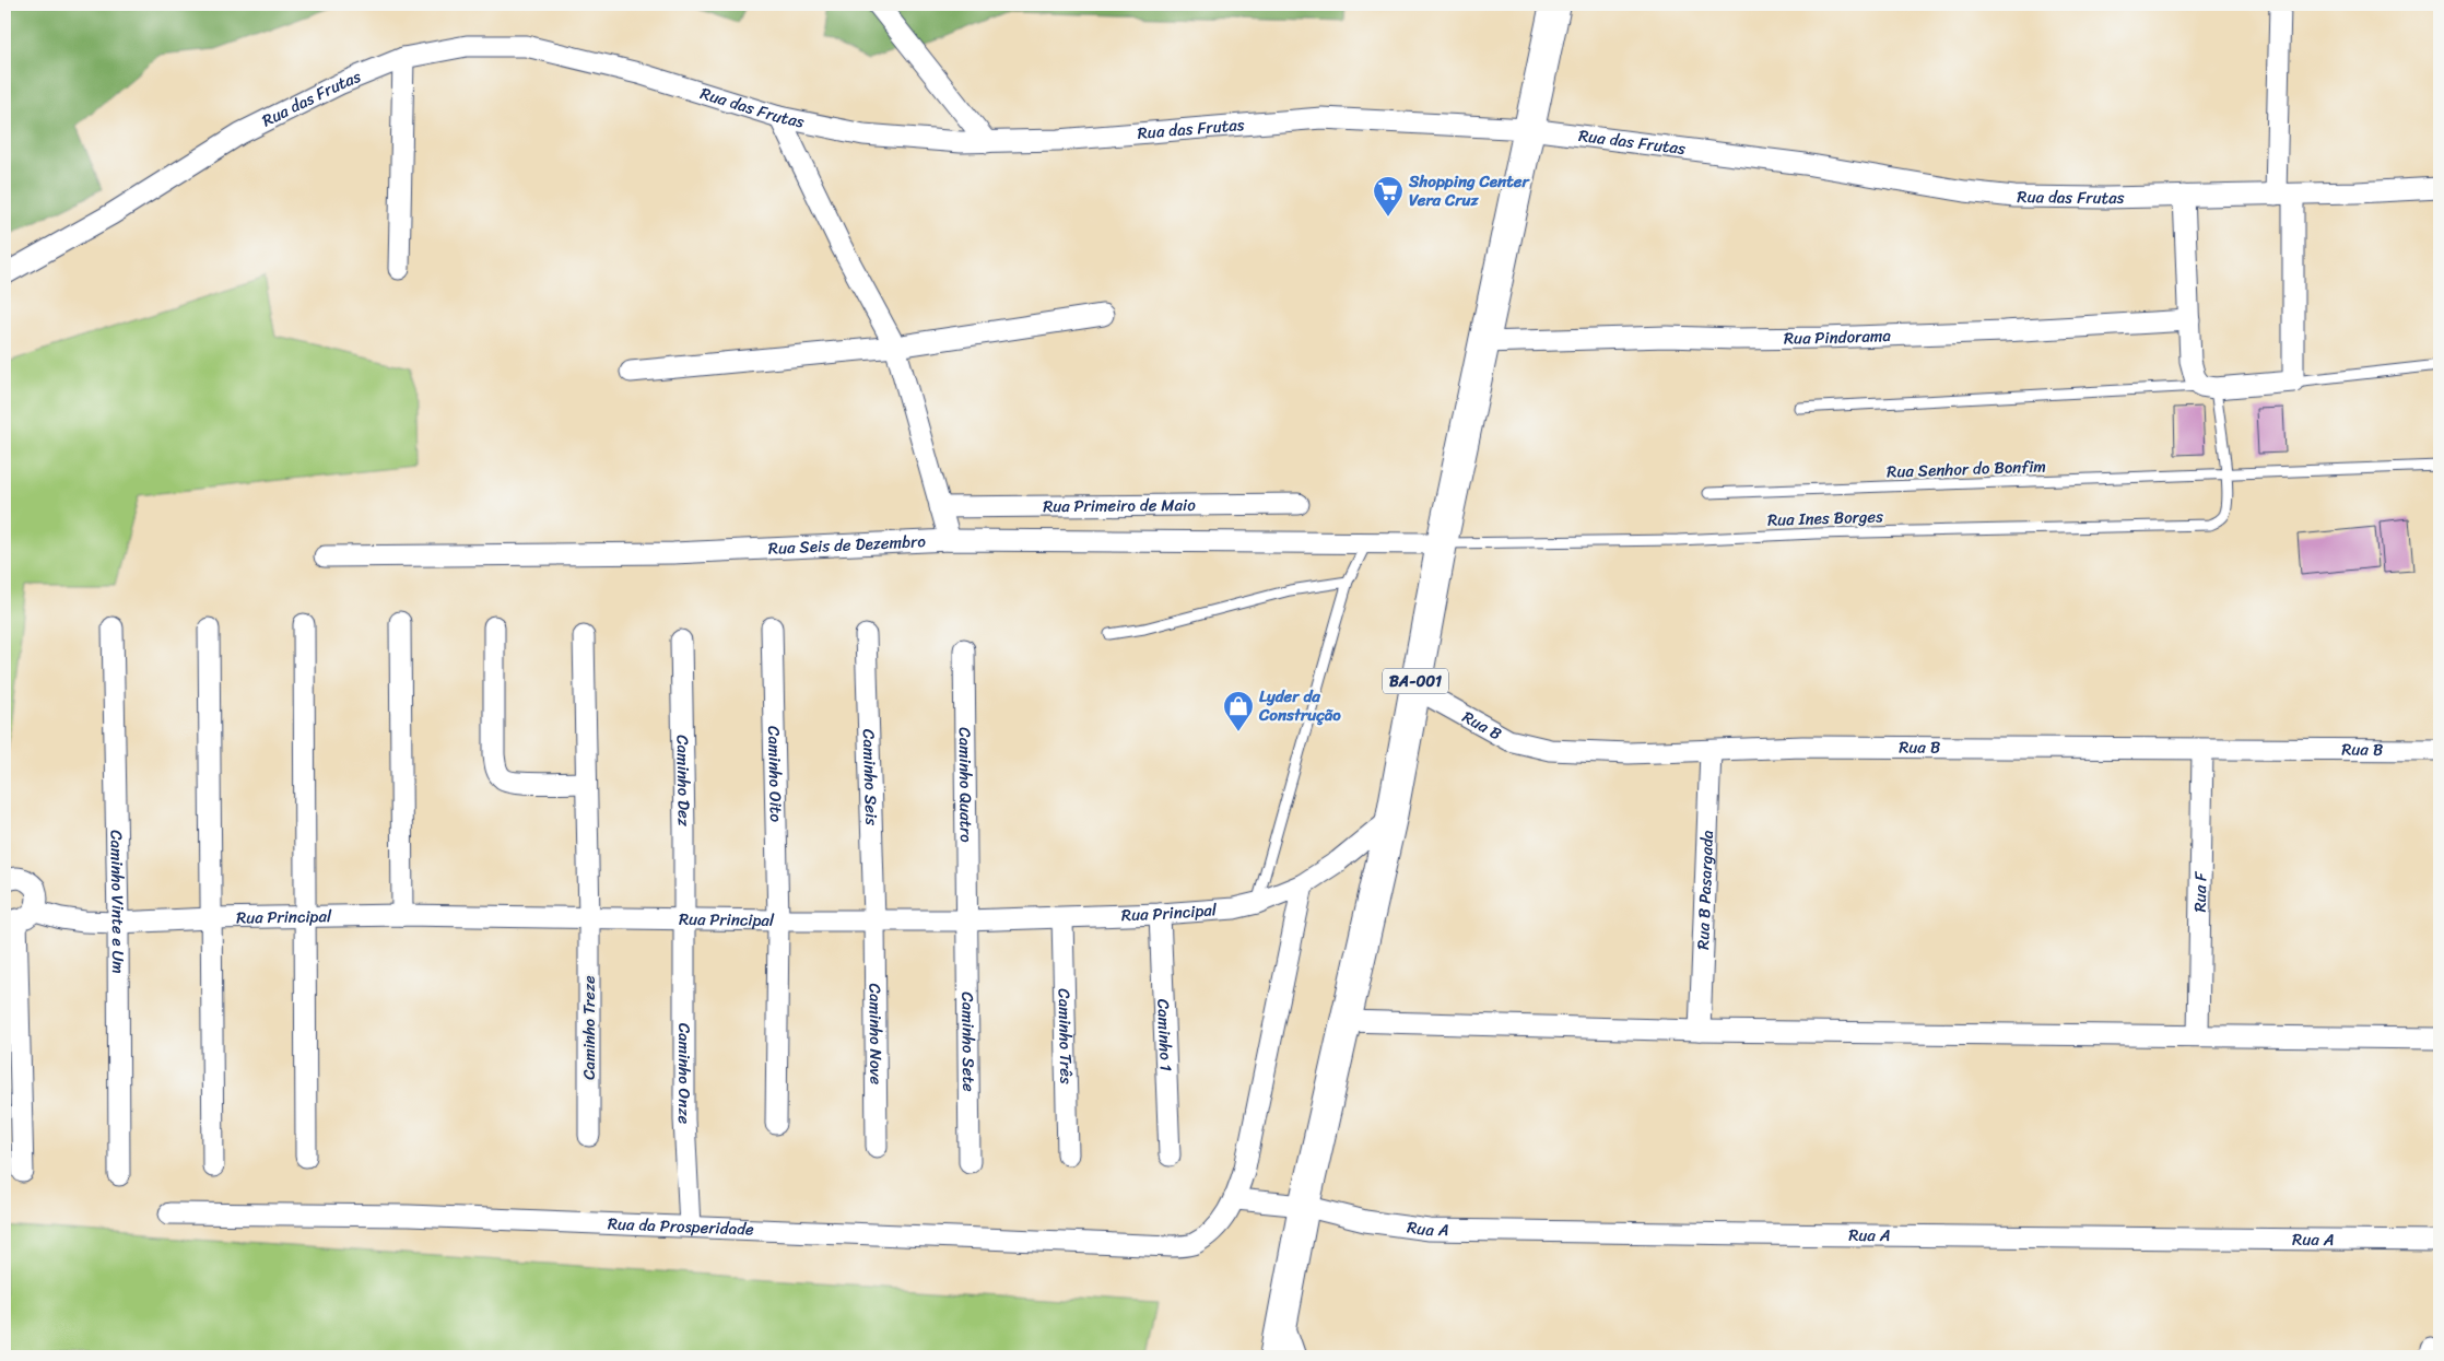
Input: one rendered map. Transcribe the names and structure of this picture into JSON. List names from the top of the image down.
{
  "streets": {
    "main road": ["BA-001"],
    "street": [
      "Rua das Frutas",
      "Rua Pindorama",
      "Rua Primeiro de Maio",
      "Rua Seis de Dezembro",
      "Rua B",
      "Caminho Oito",
      "Caminho Seis",
      "Caminho Dez",
      "Caminho Quatro",
      "Rua B Pasargada",
      "Rua F",
      "Caminho Vinte e Um",
      "Rua Principal",
      "Caminho Treze",
      "Caminho Nove",
      "Caminho 1",
      "Caminho Três",
      "Caminho Sete",
      "Caminho Onze",
      "Rua da Prosperidade",
      "Rua A"
    ],
    "lane": ["Rua Senhor do Bonfim", "Rua Ines Borges"]
  },
  "crossings": [
    ["Rua das Frutas", "BA-001"],
    ["Rua Pindorama", "BA-001"],
    ["Rua Senhor do Bonfim", "Rua Ines Borges"],
    ["Rua Ines Borges", "Rua Seis de Dezembro"],
    ["Rua Ines Borges", "BA-001"],
    ["Rua Seis de Dezembro", "BA-001"],
    ["BA-001", "Rua B"],
    ["BA-001", "Rua Principal"],
    ["BA-001", "Rua A"],
    ["Rua B", "Rua B Pasargada"],
    ["Rua B", "Rua F"],
    ["Caminho Oito", "Rua Principal"],
    ["Caminho Seis", "Rua Principal"],
    ["Caminho Seis", "Caminho Nove"],
    ["Caminho Dez", "Rua Principal"],
    ["Caminho Dez", "Caminho Onze"],
    ["Caminho Quatro", "Rua Principal"],
    ["Caminho Quatro", "Caminho Sete"],
    ["Caminho Vinte e Um", "Rua Principal"],
    ["Rua Principal", "Caminho Treze"],
    ["Rua Principal", "Caminho Nove"],
    ["Rua Principal", "Caminho 1"],
    ["Rua Principal", "Caminho Três"],
    ["Rua Principal", "Caminho Sete"],
    ["Rua Principal", "Caminho Onze"],
    ["Caminho Onze", "Rua da Prosperidade"],
    ["Rua da Prosperidade", "Rua A"]
  ],
  "places": {
    "supermarket": ["Shopping Center Vera Cruz"],
    "shop": ["Lyder da Construção"]
  }
}
